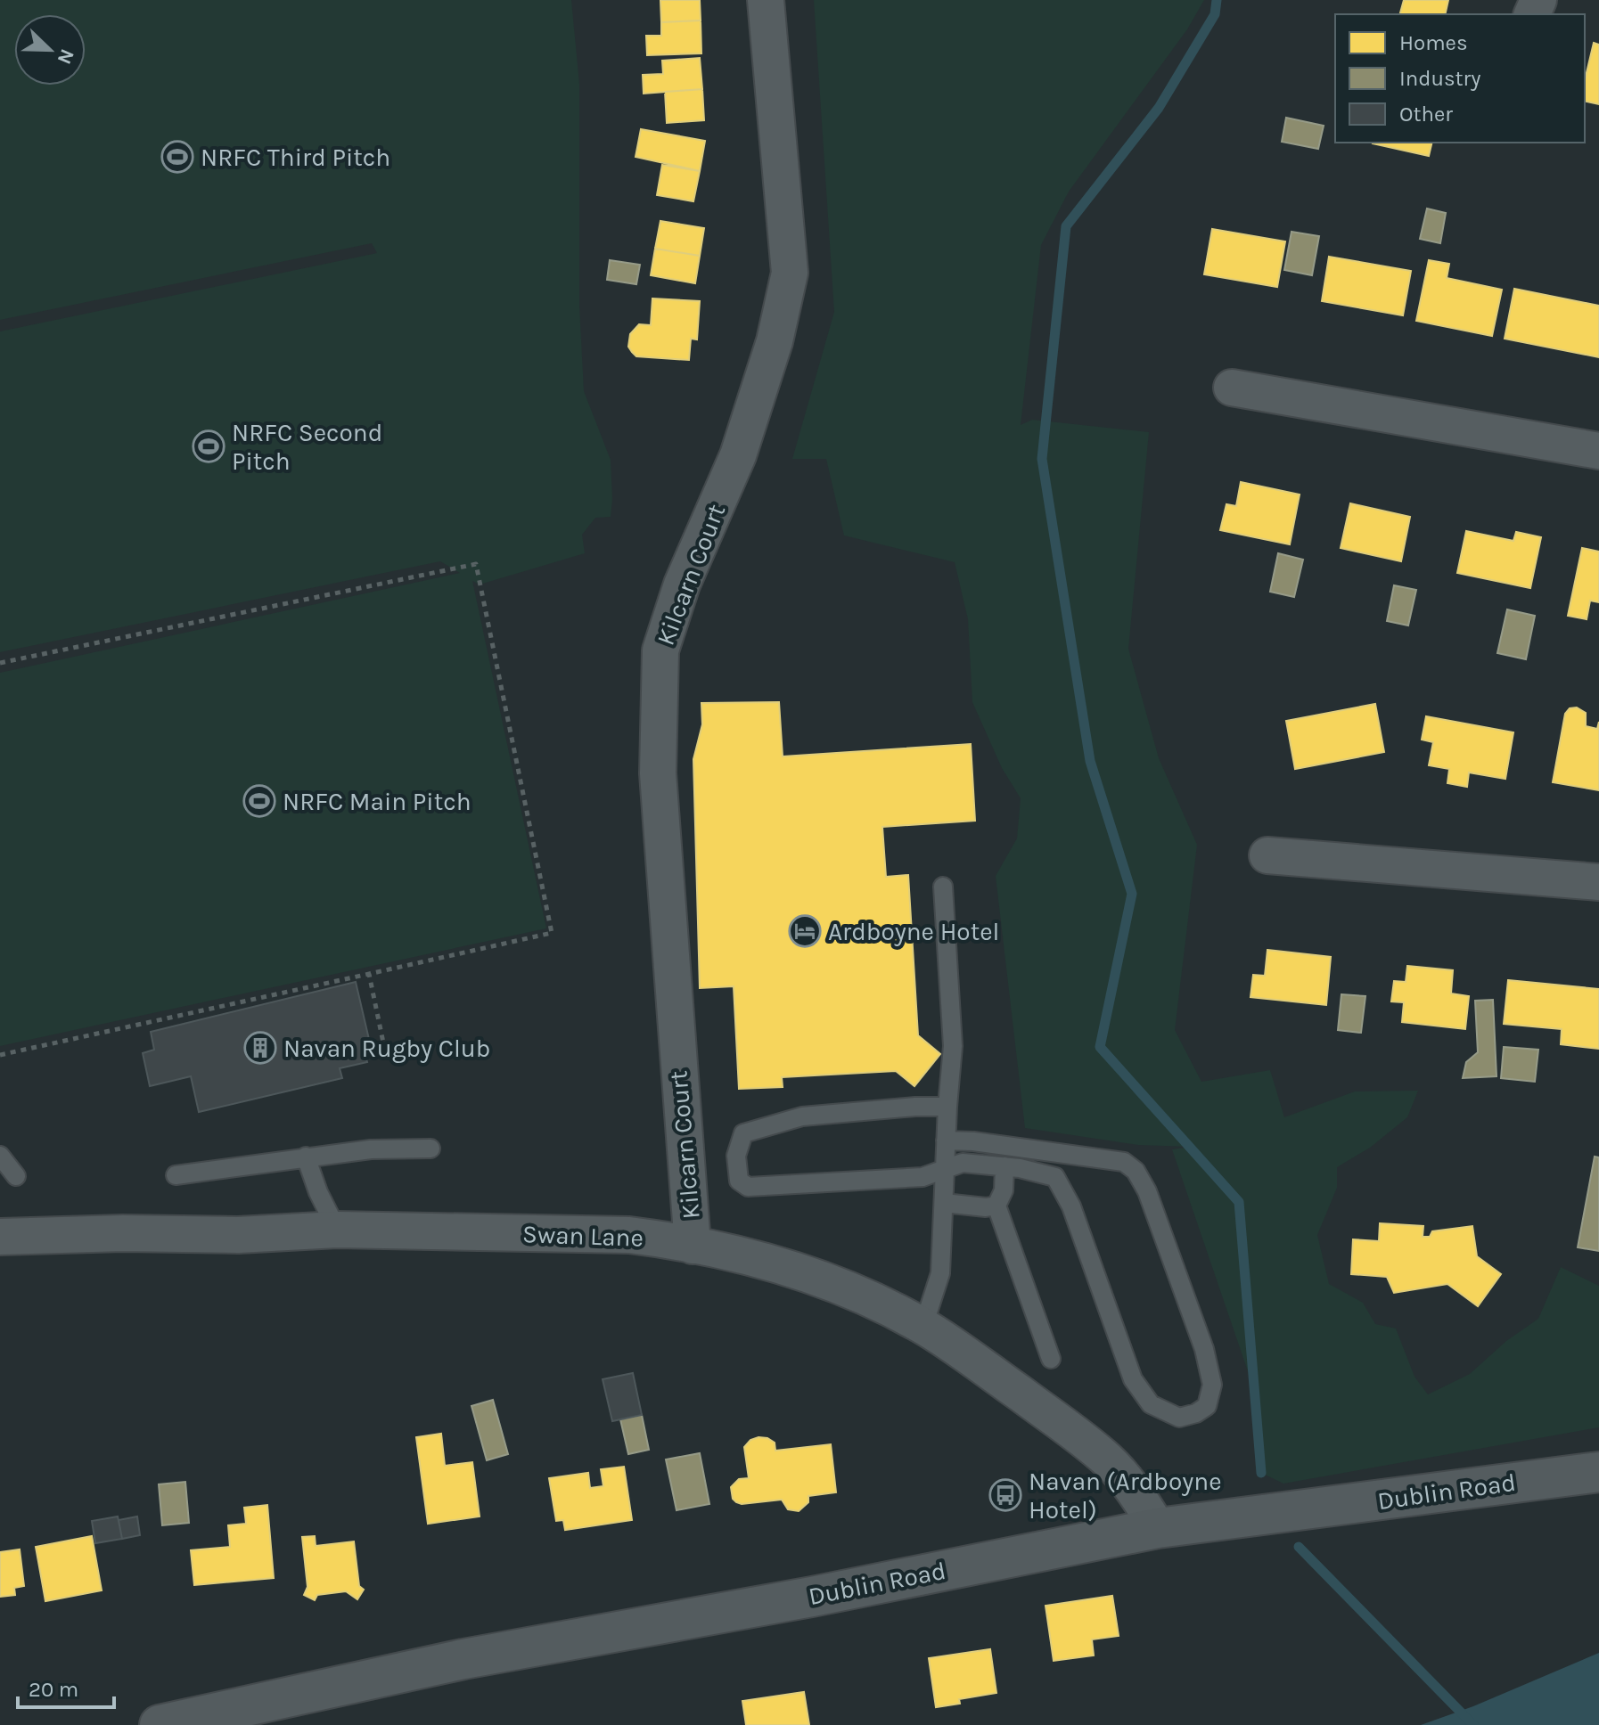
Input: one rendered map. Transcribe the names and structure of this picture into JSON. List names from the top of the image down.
{
  "streets": {
    "main road": ["Dublin Road"],
    "street": ["Kilcarn Court", "Swan Lane"]
  },
  "crossings": [
    ["Kilcarn Court", "Swan Lane"],
    ["Swan Lane", "Dublin Road"]
  ],
  "places": {
    "sports": ["NRFC Third Pitch", "NRFC Second Pitch", "NRFC Main Pitch"],
    "hotel": ["Ardboyne Hotel"],
    "building": ["Navan Rugby Club"],
    "bus stop": ["Navan (Ardboyne Hotel)"]
  },
  "legend": ["Homes", "Industry", "Other"],
  "scale_bar": "20 m",
  "north": "bottom right"
}
